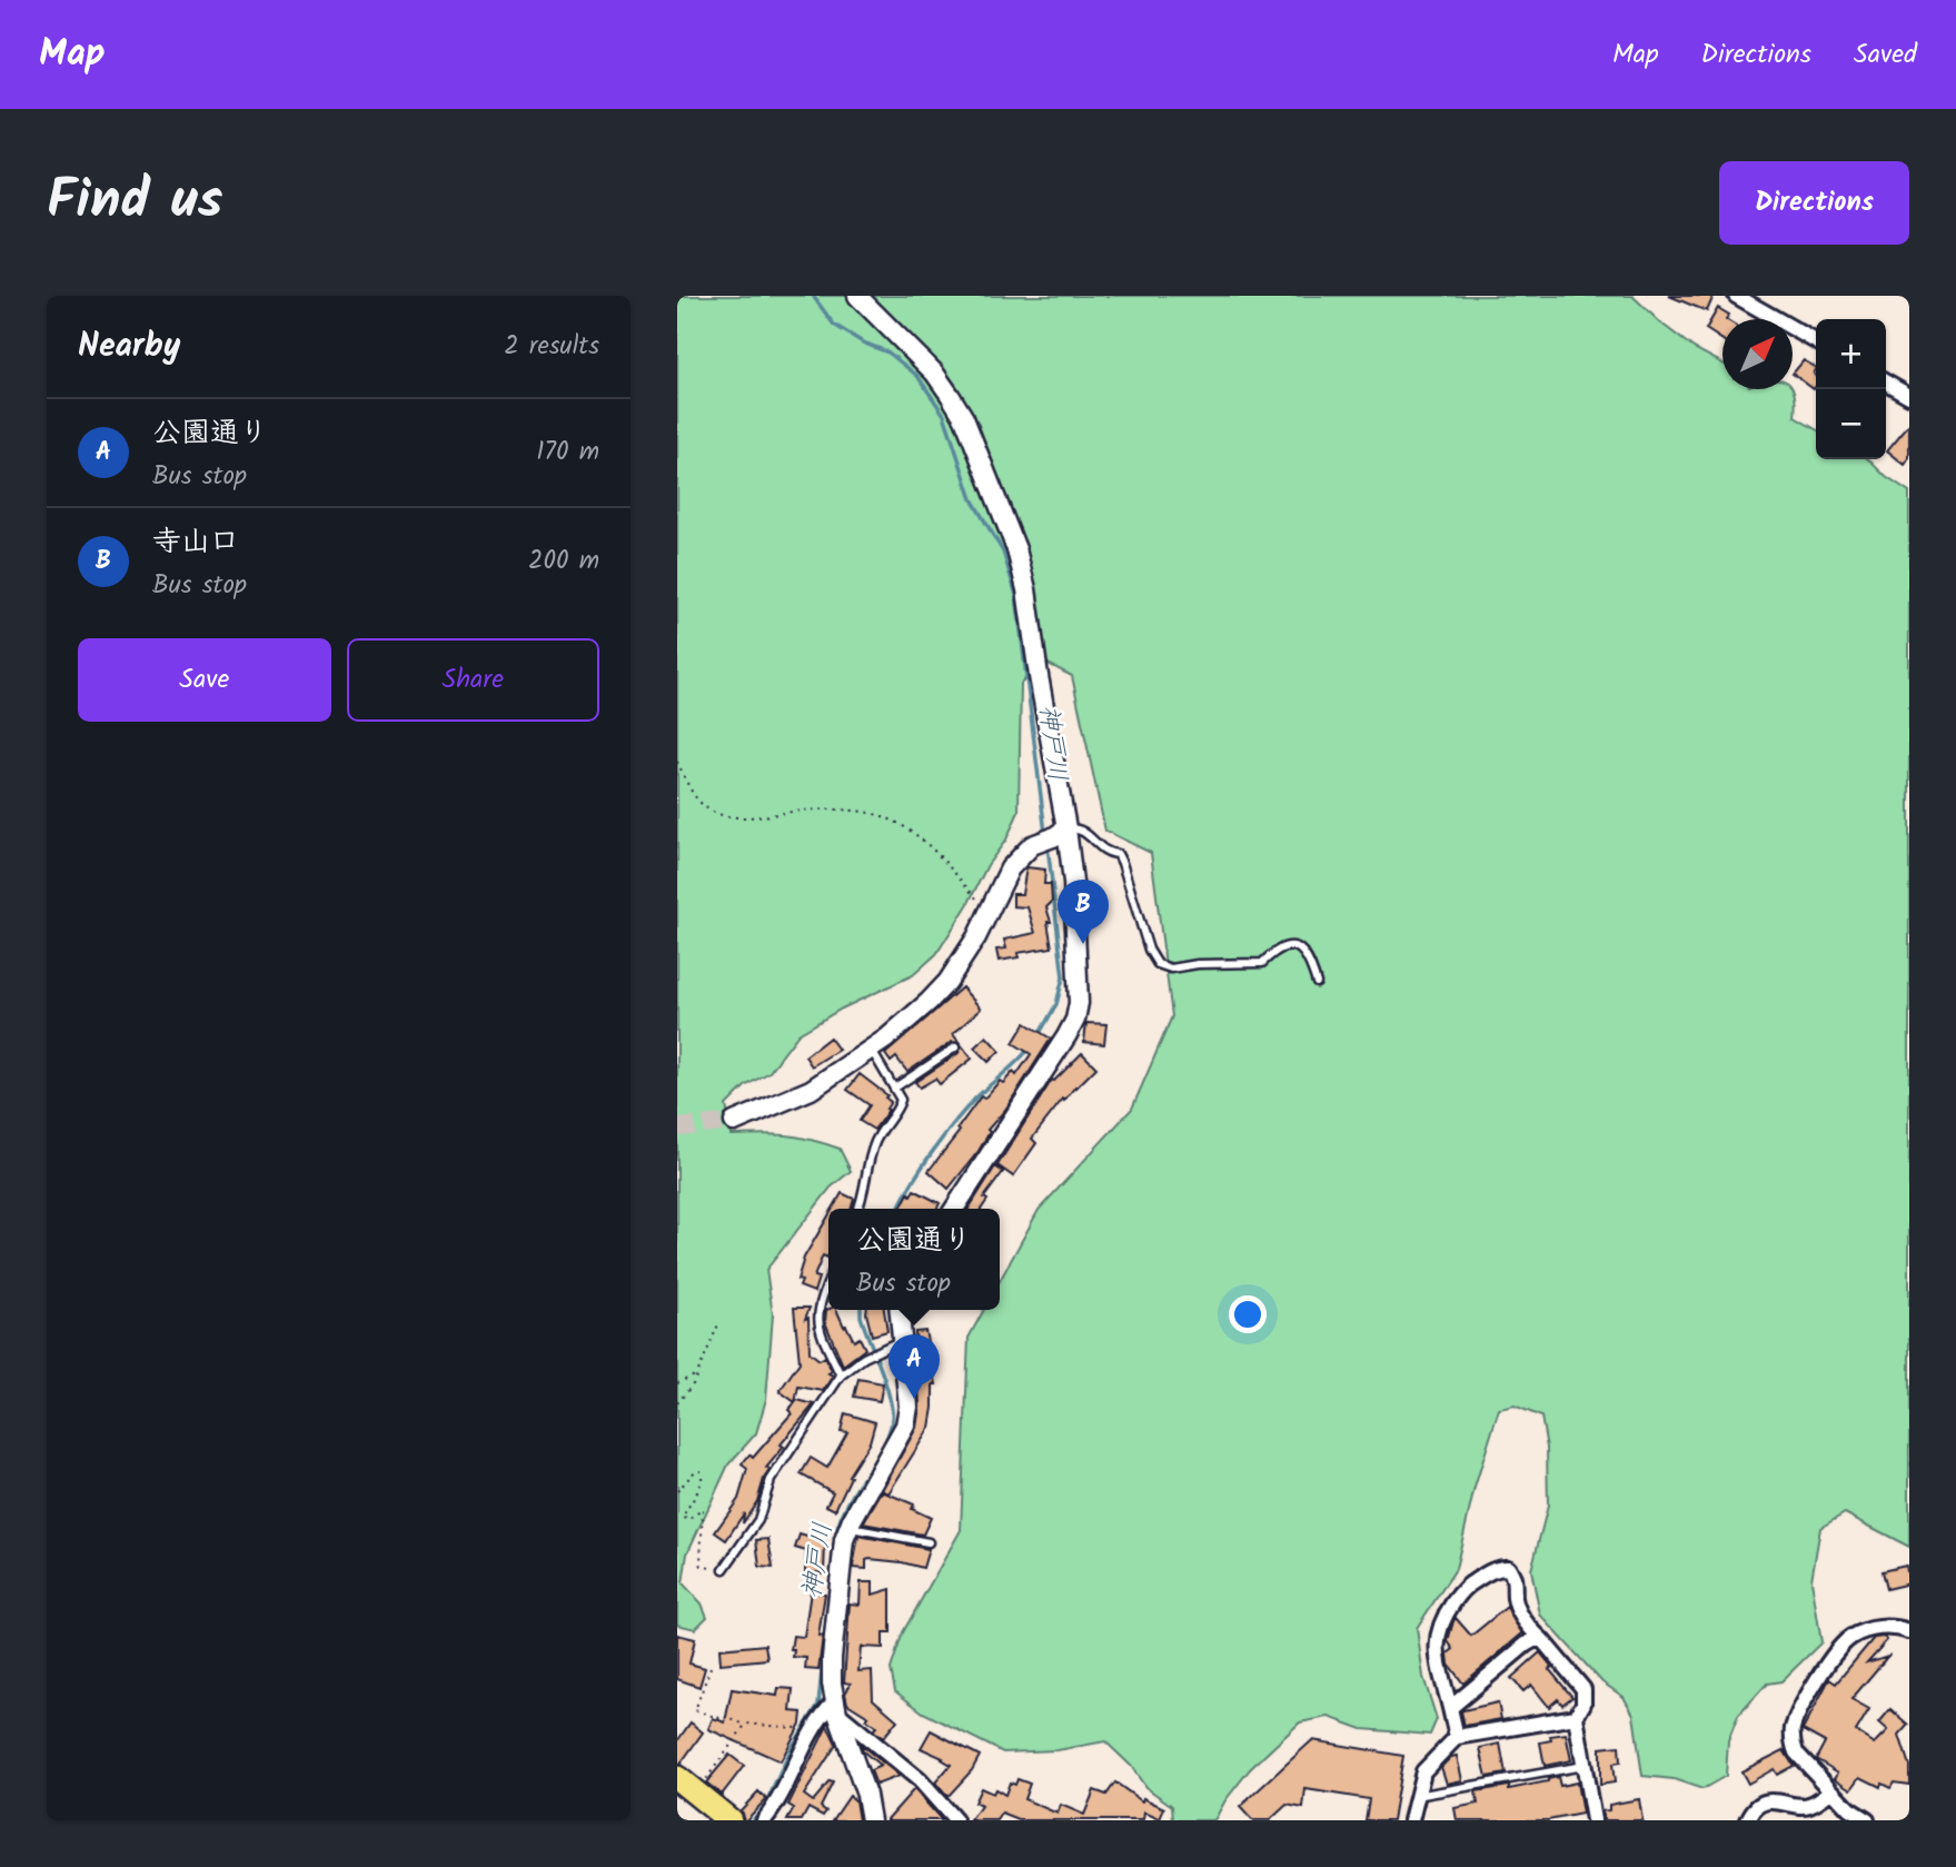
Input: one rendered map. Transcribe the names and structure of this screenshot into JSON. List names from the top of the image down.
{
  "water": ["神戸川"],
  "north": "top right",
  "page": {
    "header": "Map",
    "nav": ["Map", "Directions", "Saved"],
    "title": "Find us",
    "buttons": [
      "Directions",
      ["Save", "Share"]
    ],
    "heading": ["Nearby", "2 results"],
    "map_buttons": ["+", "−"],
    "list": [
      {
        "mark": "A",
        "name": "公園通り",
        "note": "Bus stop",
        "value": "170 m"
      },
      {
        "mark": "B",
        "name": "寺山口",
        "note": "Bus stop",
        "value": "200 m"
      }
    ],
    "pins": ["B", "A"],
    "popup": ["公園通り", "Bus stop"]
  }
}
